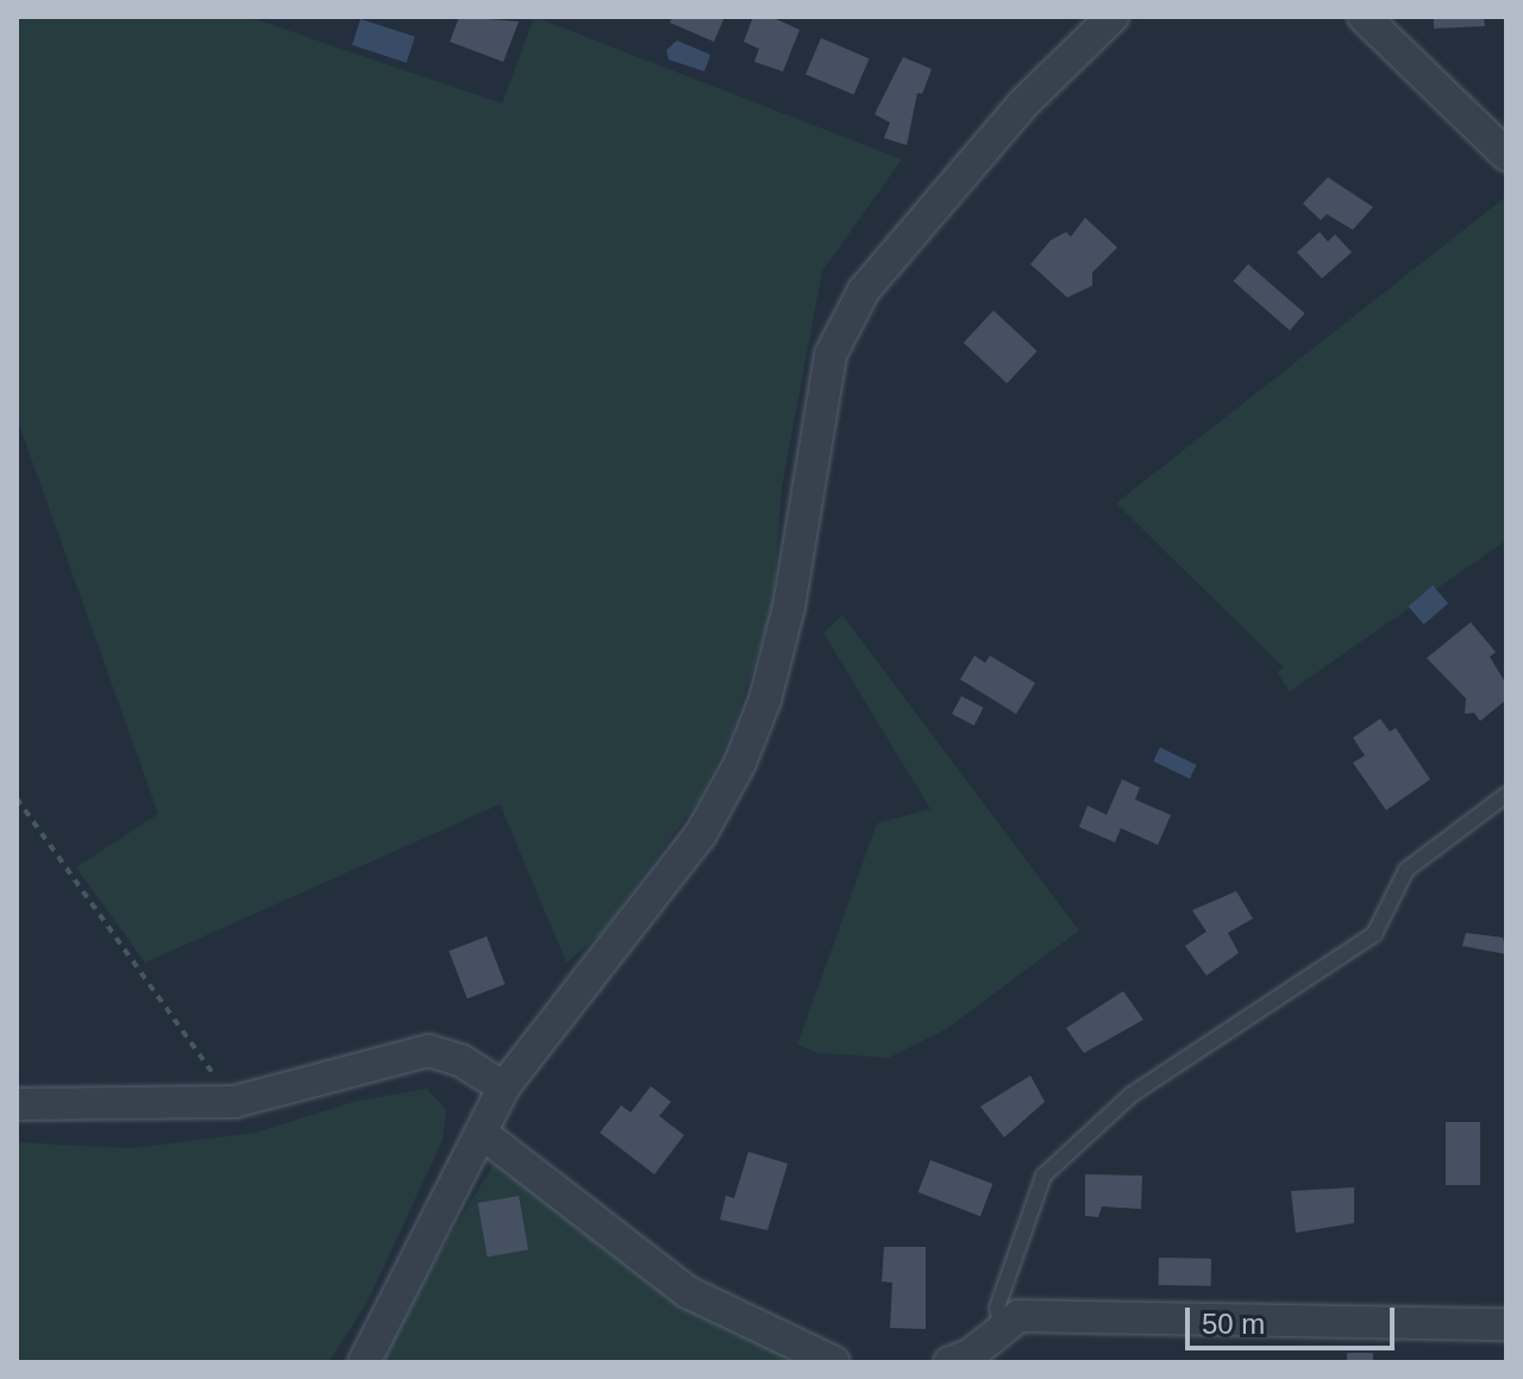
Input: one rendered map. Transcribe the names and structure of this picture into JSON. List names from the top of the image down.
{
  "scale_bar": "50 m"
}
